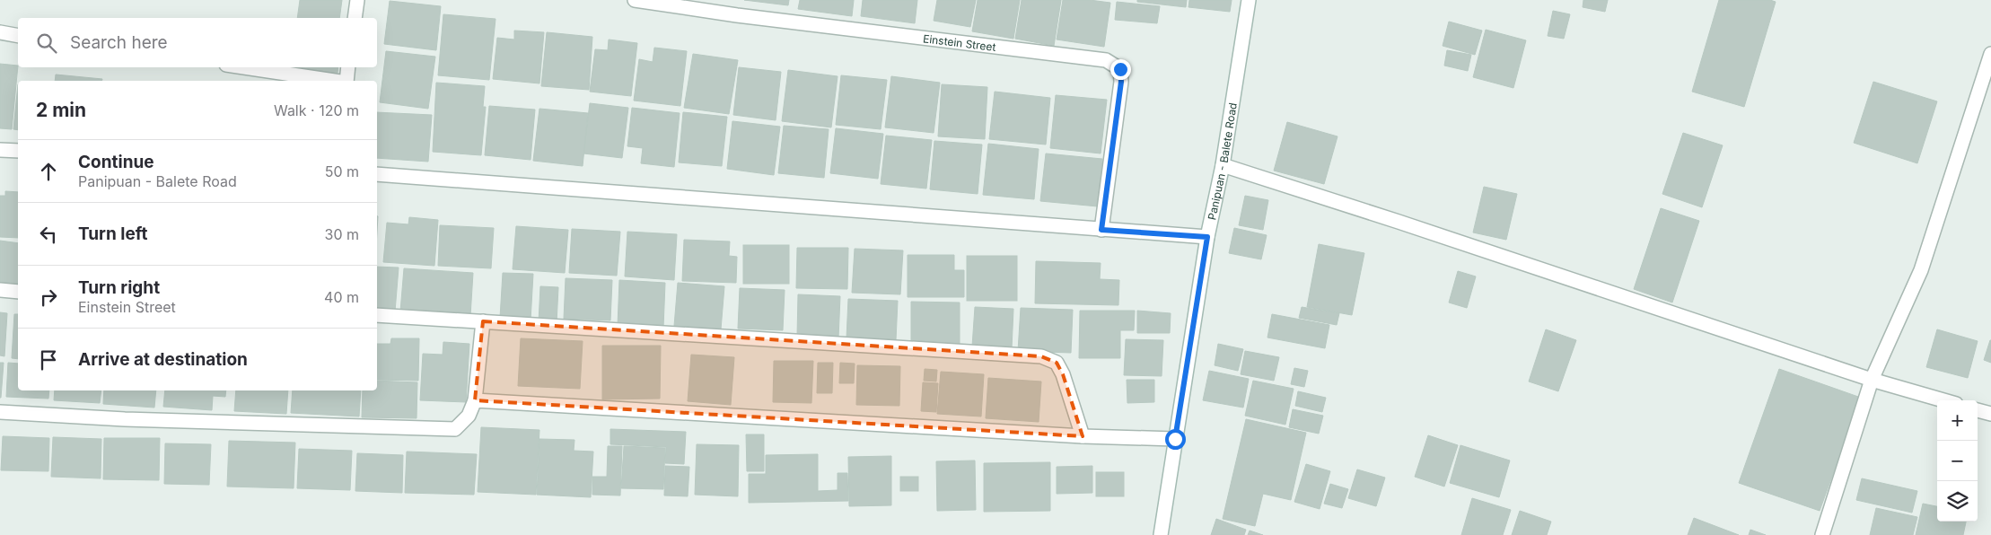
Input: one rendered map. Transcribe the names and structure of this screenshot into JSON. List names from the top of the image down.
{
  "streets": {
    "street": ["Einstein Street", "Panipuan - Balete Road"]
  },
  "page": {
    "search": "Search here",
    "heading": ["2 min", "Walk · 120 m"],
    "list": [
      ["Continue", "Panipuan - Balete Road", "50 m"],
      ["Turn left", "30 m"],
      ["Turn right", "Einstein Street", "40 m"],
      "Arrive at destination"
    ],
    "map_buttons": ["+", "−"]
  }
}
